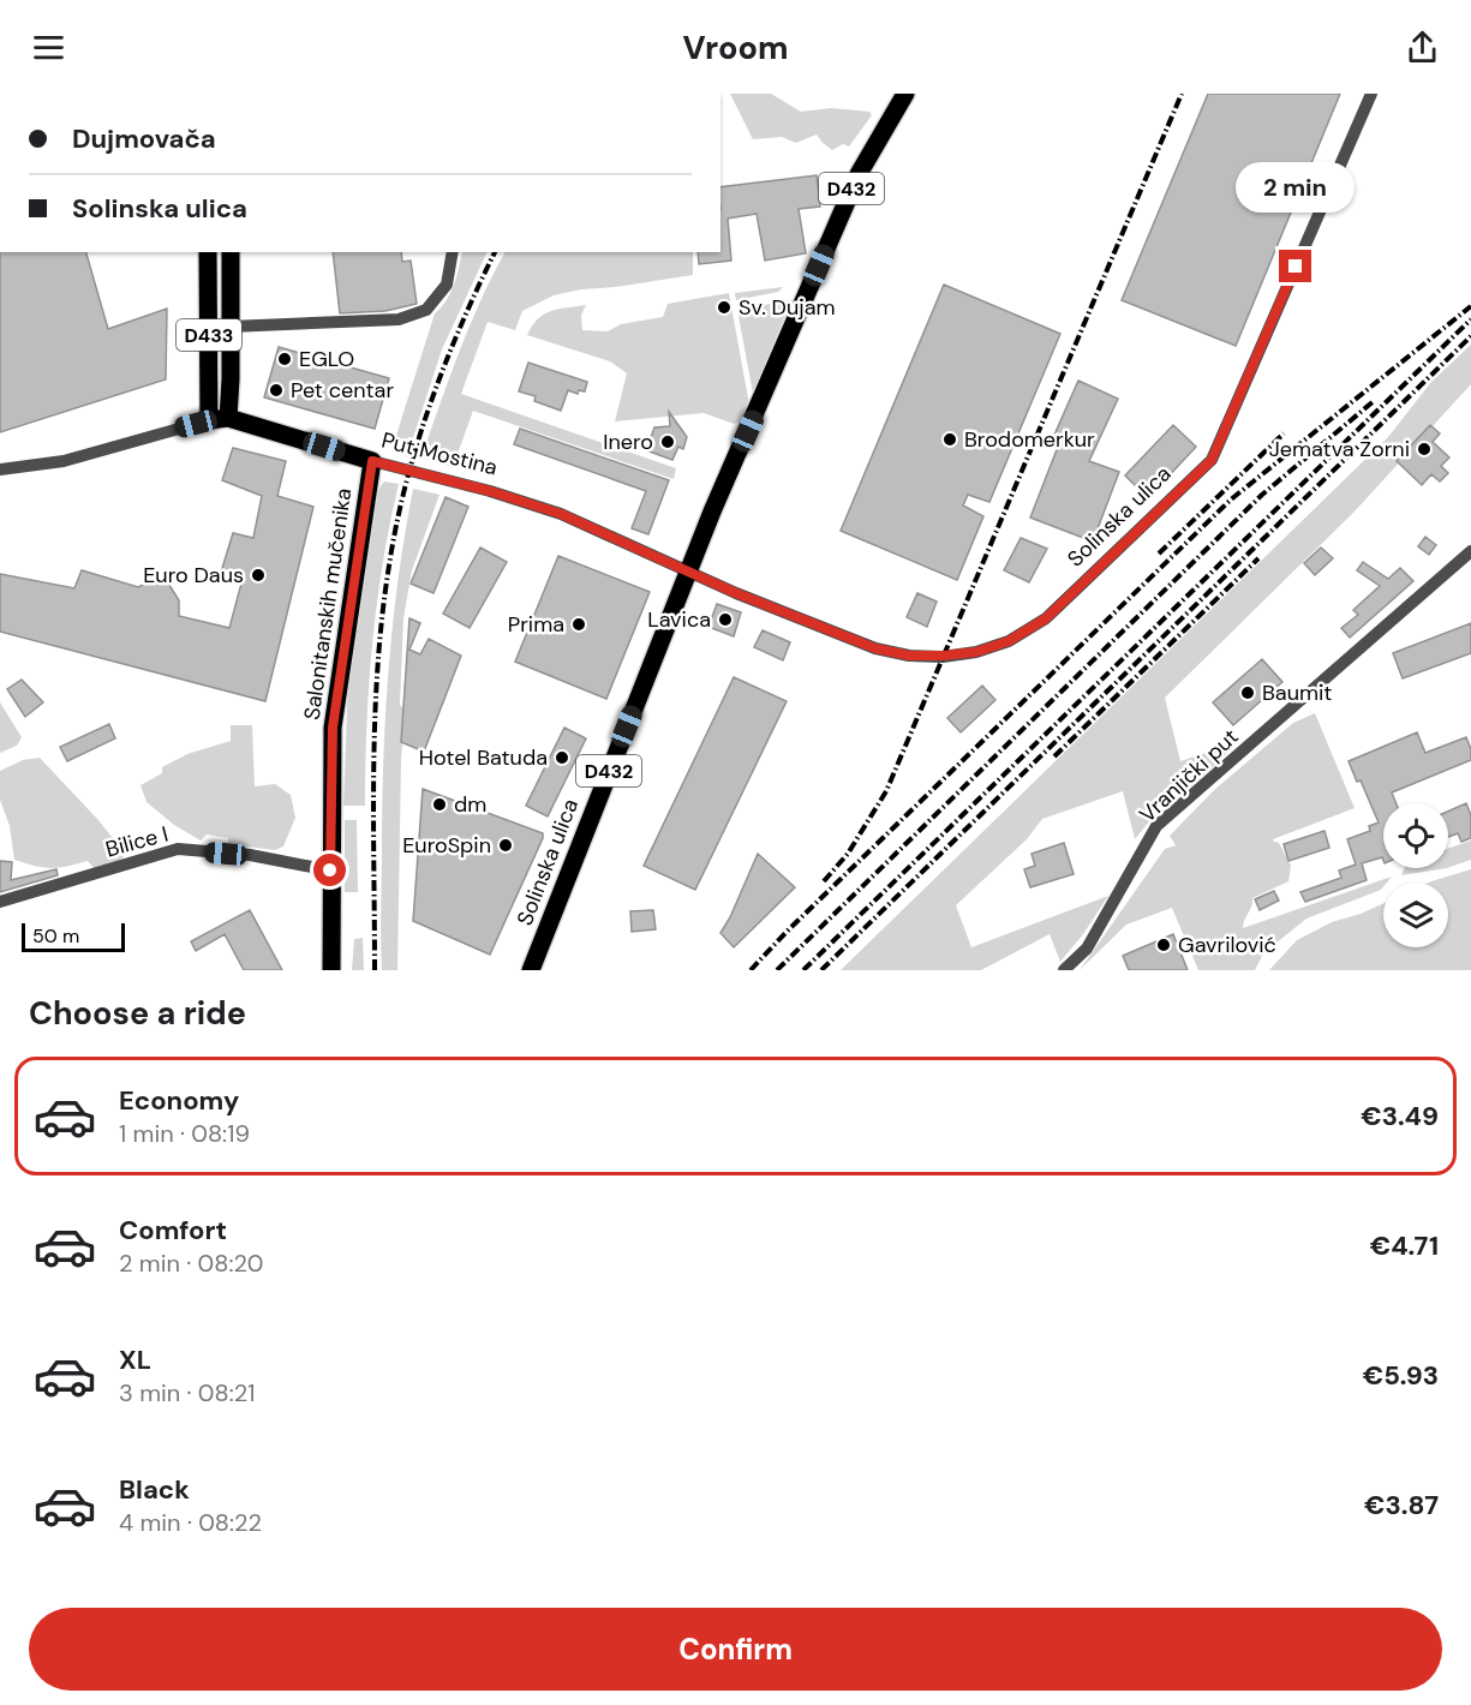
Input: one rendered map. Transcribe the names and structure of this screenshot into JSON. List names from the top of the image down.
{
  "streets": {
    "main road": [
      "D432",
      "D433",
      "Put Mostina",
      "Solinska ulica",
      "Salonitanskih mučenika"
    ],
    "street": ["Vranjički put", "Bilice I"]
  },
  "crossings": [
    ["D433", "Put Mostina"],
    ["Put Mostina", "Solinska ulica"],
    ["Put Mostina", "Salonitanskih mučenika"],
    ["Salonitanskih mučenika", "Bilice I"]
  ],
  "places": [
    "Sv. Dujam",
    "EGLO",
    "Pet centar",
    "Brodomerkur",
    "Inero",
    "Jematva Zorni",
    "Euro Daus",
    "Lavica",
    "Prima",
    "Baumit",
    "Hotel Batuda",
    "dm",
    "EuroSpin",
    "Gavrilović"
  ],
  "scale_bar": "50 m",
  "page": {
    "header": "Vroom",
    "banner": ["Dujmovača", "Solinska ulica"],
    "bubble": "2 min",
    "scale": "50 m",
    "heading": "Choose a ride",
    "list": [
      {
        "name": "Economy",
        "note": "1 min · 08:19",
        "value": "€3.49"
      },
      {
        "name": "Comfort",
        "note": "2 min · 08:20",
        "value": "€4.71"
      },
      {
        "name": "XL",
        "note": "3 min · 08:21",
        "value": "€5.93"
      },
      {
        "name": "Black",
        "note": "4 min · 08:22",
        "value": "€3.87"
      }
    ],
    "buttons": "Confirm"
  }
}
